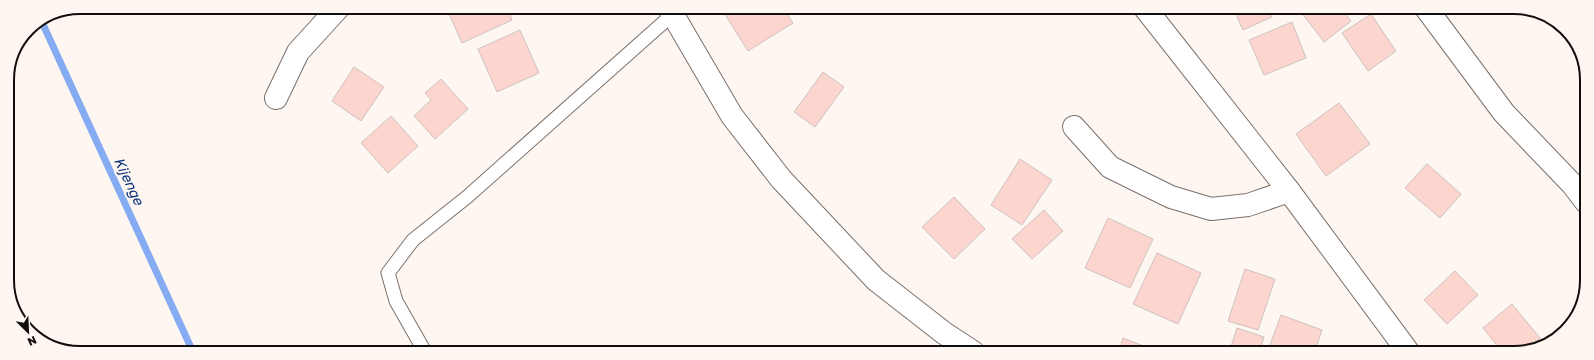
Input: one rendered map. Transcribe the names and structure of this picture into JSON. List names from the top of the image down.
{
  "water": ["Kijenge"],
  "north": "bottom right"
}
